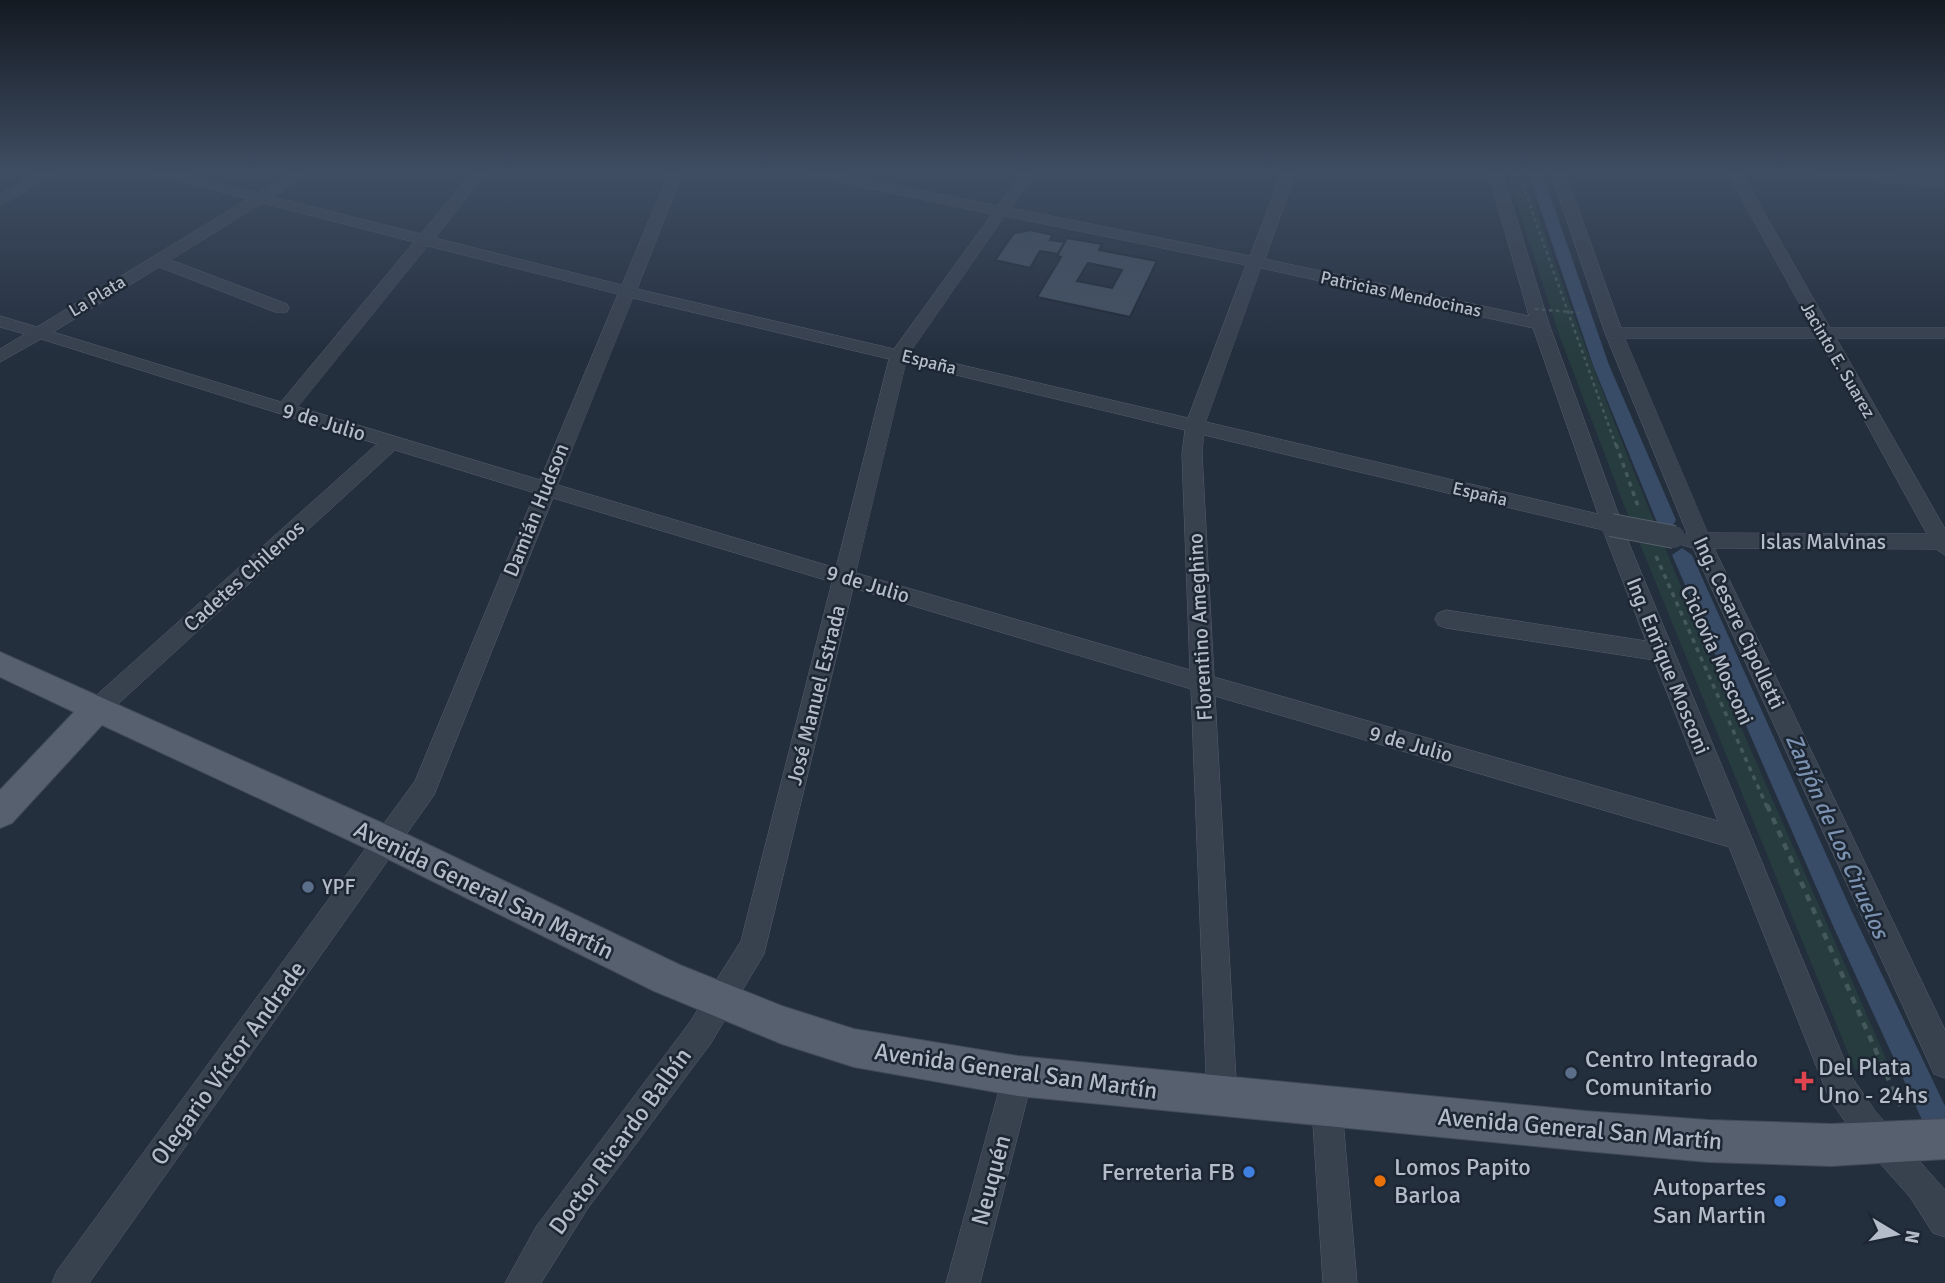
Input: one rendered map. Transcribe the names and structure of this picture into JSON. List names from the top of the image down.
{
  "streets": {
    "main road": ["Avenida General San Martín"],
    "street": [
      "Patricias Mendocinas",
      "La Plata",
      "Jacinto E. Suarez",
      "España",
      "9 de Julio",
      "Damián Hudson",
      "Islas Malvinas",
      "Cadetes Chilenos",
      "Ing. Cesare Cipolletti",
      "Florentino Ameghino",
      "Ing. Enrique Mosconi",
      "José Manuel Estrada",
      "Olegario Víctor Andrade",
      "Doctor Ricardo Balbín",
      "Neuquén"
    ],
    "path": ["Ciclovía Mosconi"]
  },
  "crossings": [
    ["Patricias Mendocinas", "Florentino Ameghino"],
    ["Patricias Mendocinas", "Ing. Enrique Mosconi"],
    ["La Plata", "9 de Julio"],
    ["Jacinto E. Suarez", "Islas Malvinas"],
    ["España", "Damián Hudson"],
    ["España", "Islas Malvinas"],
    ["España", "Ing. Cesare Cipolletti"],
    ["España", "Florentino Ameghino"],
    ["España", "Ing. Enrique Mosconi"],
    ["España", "José Manuel Estrada"],
    ["9 de Julio", "Damián Hudson"],
    ["9 de Julio", "Cadetes Chilenos"],
    ["9 de Julio", "Florentino Ameghino"],
    ["9 de Julio", "Ing. Enrique Mosconi"],
    ["9 de Julio", "José Manuel Estrada"],
    ["Damián Hudson", "Avenida General San Martín"],
    ["Damián Hudson", "Olegario Víctor Andrade"],
    ["Islas Malvinas", "Ing. Cesare Cipolletti"],
    ["Cadetes Chilenos", "Avenida General San Martín"],
    ["Florentino Ameghino", "Avenida General San Martín"],
    ["Ciclovía Mosconi", "Ing. Enrique Mosconi"],
    ["Ciclovía Mosconi", "Avenida General San Martín"],
    ["Ing. Enrique Mosconi", "Avenida General San Martín"],
    ["José Manuel Estrada", "Avenida General San Martín"],
    ["José Manuel Estrada", "Doctor Ricardo Balbín"],
    ["Avenida General San Martín", "Olegario Víctor Andrade"],
    ["Avenida General San Martín", "Doctor Ricardo Balbín"],
    ["Avenida General San Martín", "Neuquén"]
  ],
  "water": ["Zanjón de Los Ciruelos"],
  "places": {
    "other": [
      "YPF",
      "Centro Integrado Comunitario",
      "Ferreteria FB",
      "Lomos Papito Barloa",
      "Autopartes San Martin"
    ],
    "health": ["Del Plata Uno - 24hs"]
  },
  "north": "right"
}
